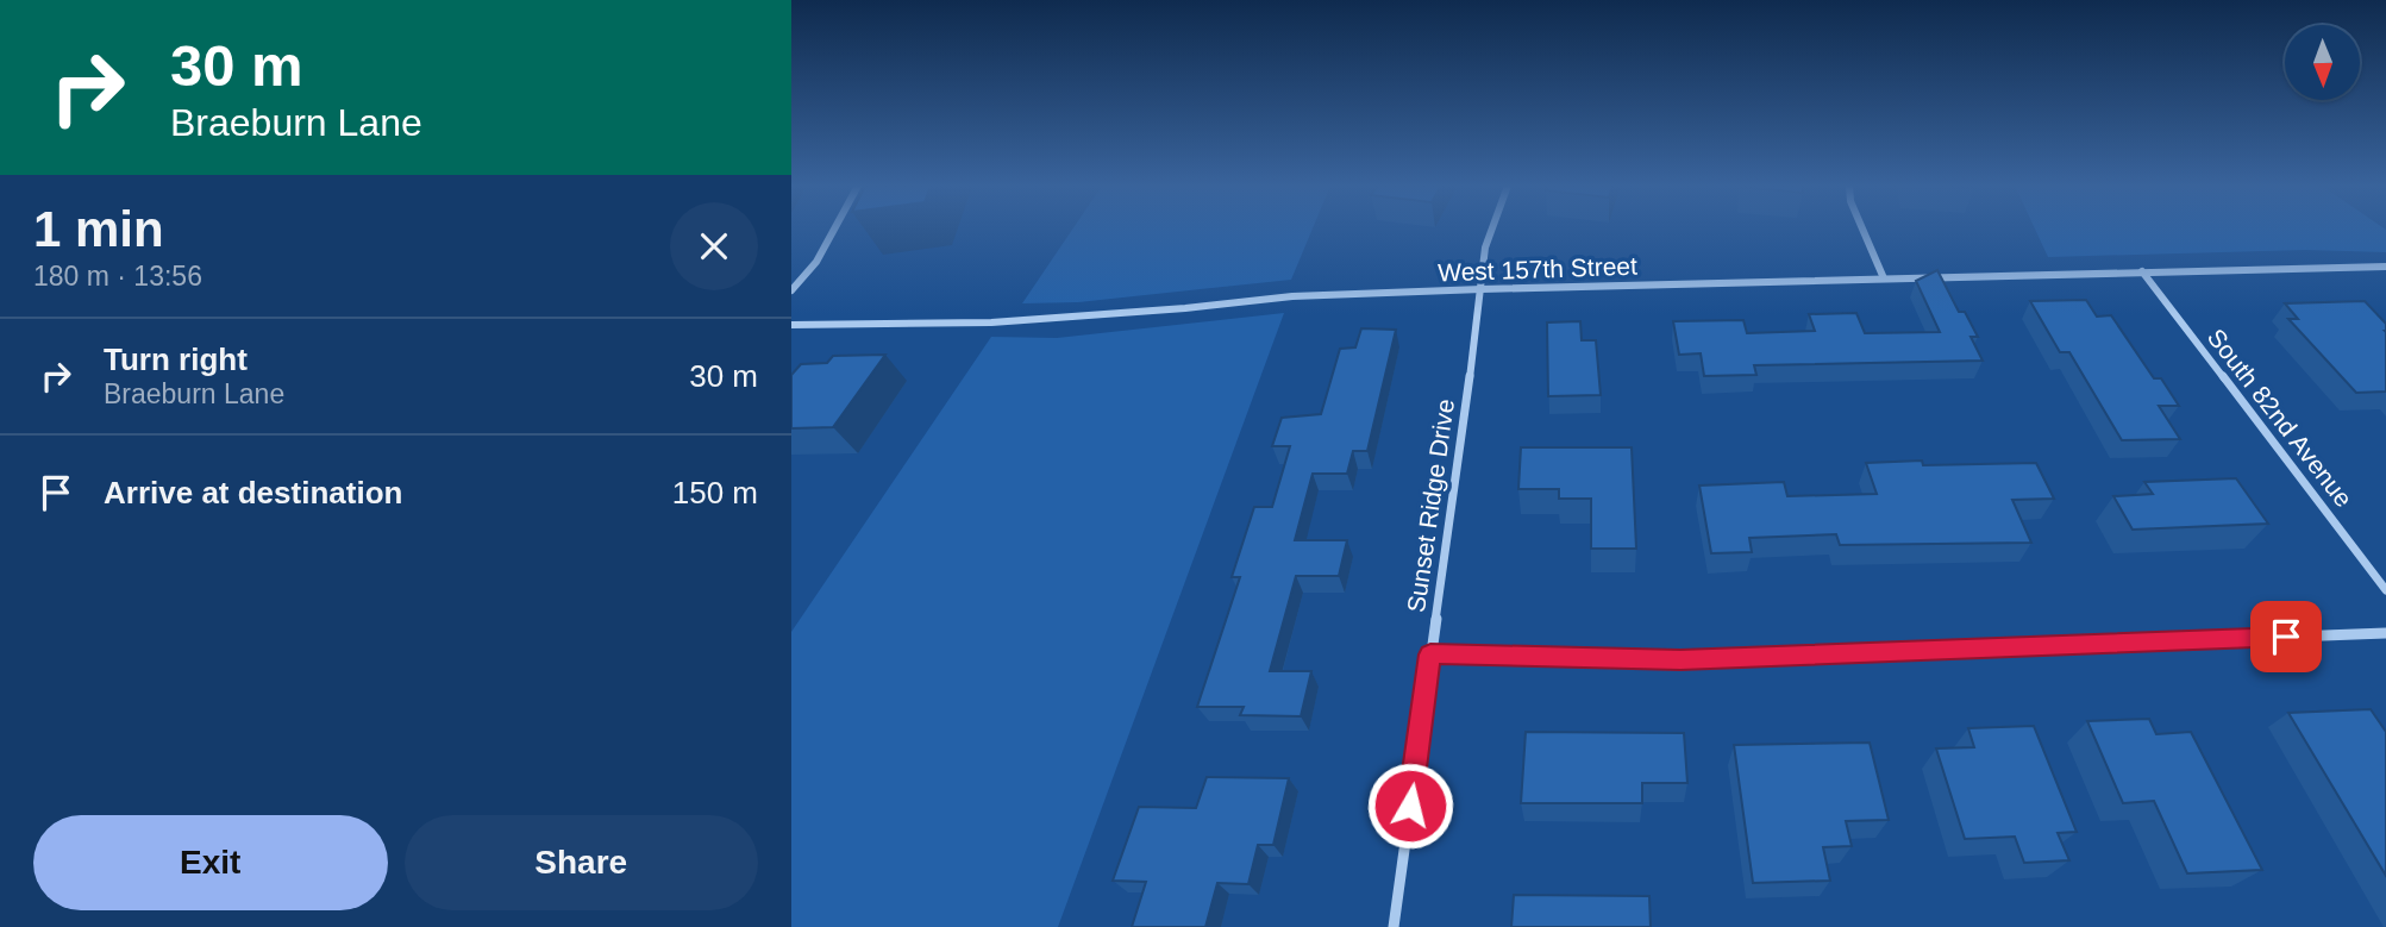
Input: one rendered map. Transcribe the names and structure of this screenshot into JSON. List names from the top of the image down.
{
  "streets": {
    "street": ["West 157th Street", "South 82nd Avenue", "Sunset Ridge Drive"]
  },
  "crossings": [
    ["West 157th Street", "South 82nd Avenue"],
    ["West 157th Street", "Sunset Ridge Drive"]
  ],
  "north": "bottom",
  "page": {
    "turn": ["30 m", "Braeburn Lane"],
    "heading": ["1 min", "180 m · 13:56"],
    "list": [
      {
        "name": "Turn right",
        "note": "Braeburn Lane",
        "value": "30 m"
      },
      {
        "name": "Arrive at destination",
        "value": "150 m"
      }
    ],
    "buttons": ["Exit", "Share"]
  }
}
